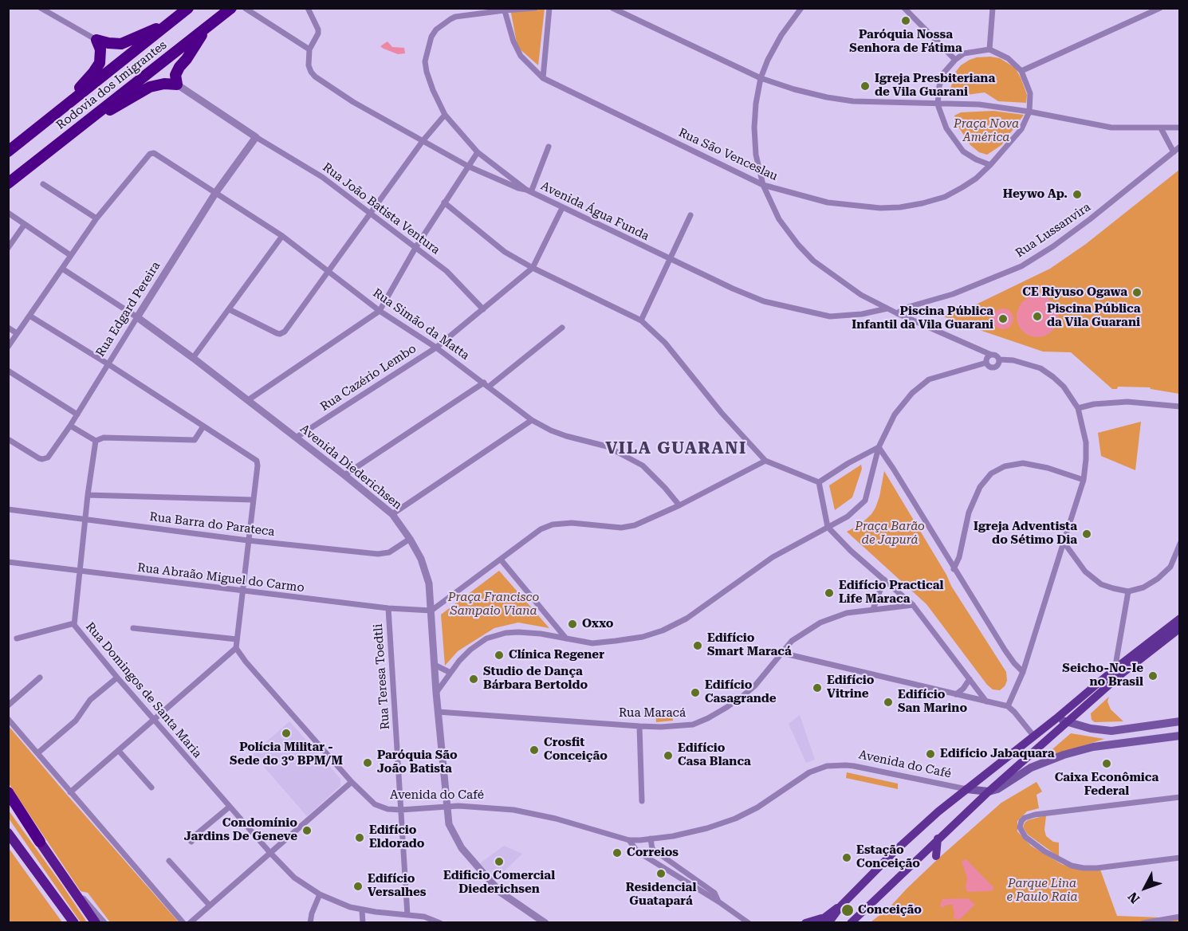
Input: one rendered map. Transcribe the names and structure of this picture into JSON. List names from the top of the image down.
{
  "streets": {
    "highway": ["Rodovia dos Imigrantes"],
    "main road": ["Avenida do Café"],
    "street": [
      "Rua São Venceslau",
      "Rua João Batista Ventura",
      "Avenida Água Funda",
      "Rua Lussanvira",
      "Rua Edgard Pereira",
      "Rua Simão da Matta",
      "Rua Cazério Lembo",
      "Avenida Diederichsen",
      "Rua Barra do Parateca",
      "Rua Abraão Miguel do Carmo",
      "Rua Teresa Toedtli",
      "Rua Domingos de Santa Maria",
      "Rua Maracá"
    ]
  },
  "crossings": [
    ["Rua João Batista Ventura", "Rua Edgard Pereira"],
    ["Rua João Batista Ventura", "Rua Cazério Lembo"],
    ["Avenida Água Funda", "Rua Cazério Lembo"],
    ["Rua Edgard Pereira", "Rua Simão da Matta"],
    ["Rua Edgard Pereira", "Avenida Diederichsen"],
    ["Rua Simão da Matta", "Rua Cazério Lembo"],
    ["Rua Cazério Lembo", "Avenida Diederichsen"],
    ["Avenida Diederichsen", "Rua Barra do Parateca"],
    ["Avenida Diederichsen", "Rua Abraão Miguel do Carmo"],
    ["Avenida Diederichsen", "Rua Maracá"],
    ["Avenida Diederichsen", "Avenida do Café"],
    ["Rua Barra do Parateca", "Rua Domingos de Santa Maria"],
    ["Rua Abraão Miguel do Carmo", "Rua Teresa Toedtli"],
    ["Rua Abraão Miguel do Carmo", "Rua Domingos de Santa Maria"],
    ["Rua Teresa Toedtli", "Rua Domingos de Santa Maria"],
    ["Rua Teresa Toedtli", "Avenida do Café"]
  ],
  "districts": ["VILA GUARANI"],
  "parks": [
    "Praça Nova América",
    "Praça Barão de Japurá",
    "Praça Francisco Sampaio Viana",
    "Parque Lina e Paulo Raia"
  ],
  "places": [
    "Paróquia Nossa Senhora de Fátima",
    "Igreja Presbiteriana de Vila Guarani",
    "Heywo Ap.",
    "CE Riyuso Ogawa",
    "Piscina Pública da Vila Guarani",
    "Piscina Pública Infantil da Vila Guarani",
    "Igreja Adventista do Sétimo Dia",
    "Edifício Practical Life Maraca",
    "Oxxo",
    "Edifício Smart Maracá",
    "Clínica Regener",
    "Seicho-No-Ie no Brasil",
    "Studio de Dança Bárbara Bertoldo",
    "Edifício Vitrine",
    "Edifício Casagrande",
    "Edifício San Marino",
    "Polícia Militar - Sede do 3º BPM/M",
    "Crosfit Conceição",
    "Edifício Jabaquara",
    "Edifício Casa Blanca",
    "Paróquia São João Batista",
    "Caixa Econômica Federal",
    "Condomínio Jardins De Geneve",
    "Edifício Eldorado",
    "Correios",
    "Estação Conceição",
    "Edificio Comercial Diederichsen",
    "Residencial Guatapará",
    "Edifício Versalhes",
    "Conceição"
  ],
  "north": "bottom left"
}
